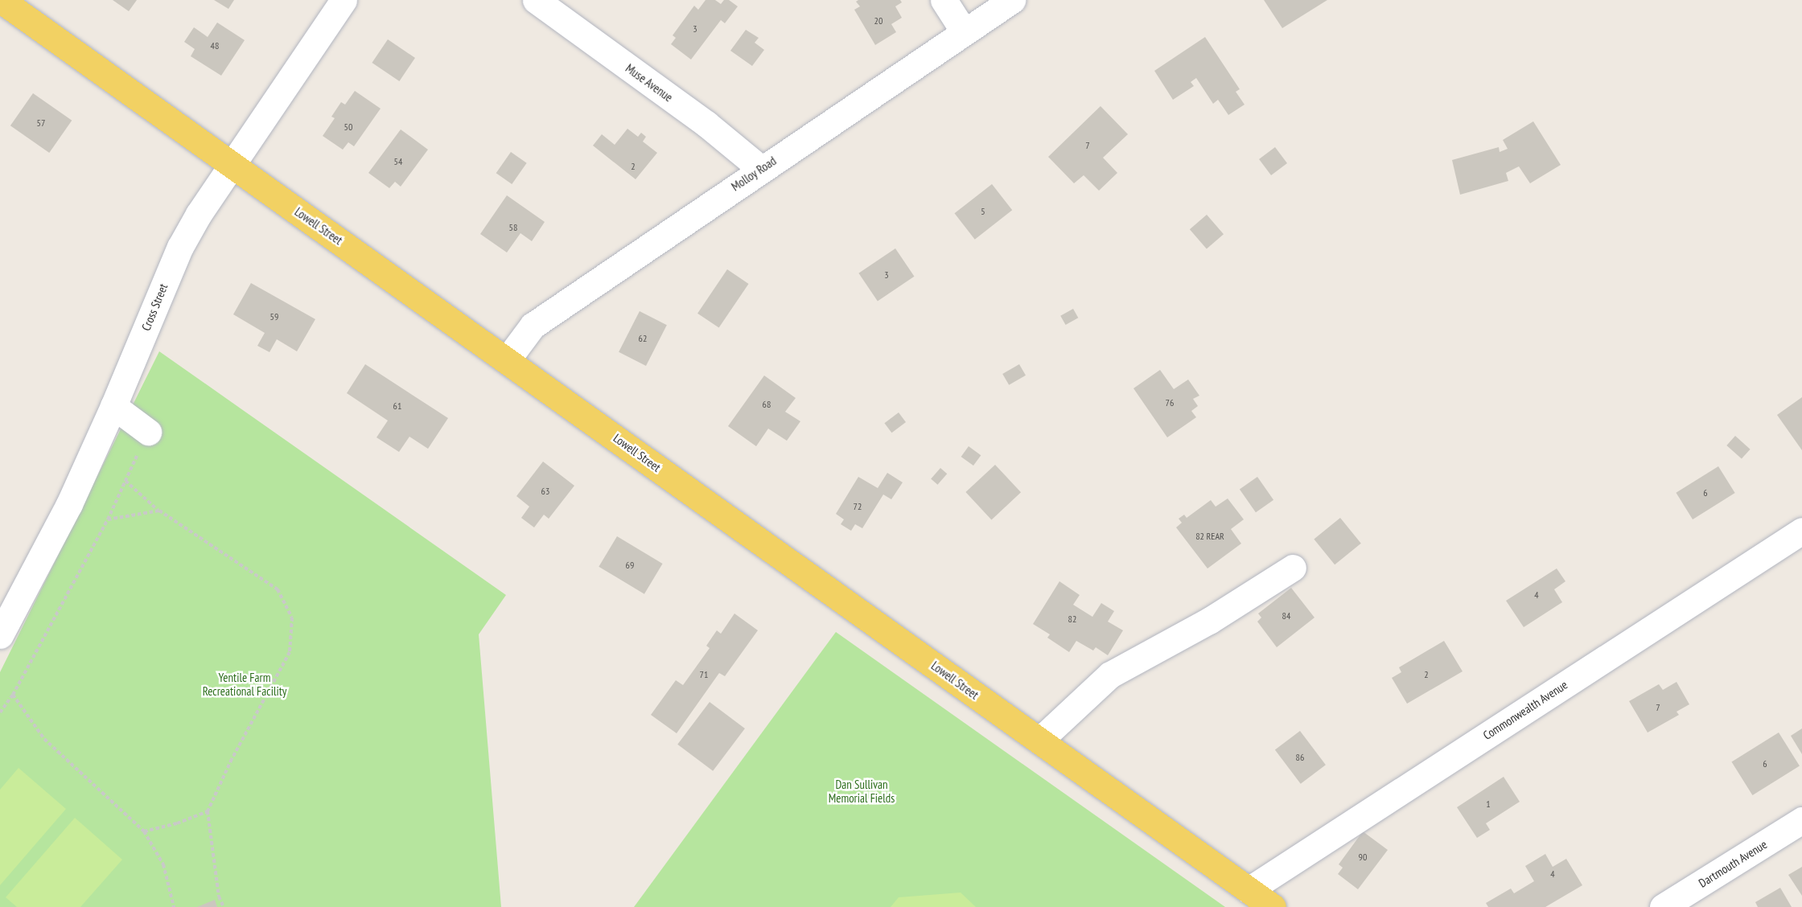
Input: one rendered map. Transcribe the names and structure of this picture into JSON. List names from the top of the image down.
{
  "streets": {
    "main road": ["Lowell Street"],
    "street": [
      "Muse Avenue",
      "Molloy Road",
      "Cross Street",
      "Commonwealth Avenue",
      "Dartmouth Avenue"
    ]
  },
  "crossings": [
    ["Muse Avenue", "Molloy Road"],
    ["Molloy Road", "Lowell Street"],
    ["Lowell Street", "Cross Street"],
    ["Lowell Street", "Commonwealth Avenue"]
  ],
  "parks": ["Yentile Farm Recreational Facility", "Dan Sullivan Memorial Fields"],
  "house_numbers": [
    "20",
    "3",
    "48",
    "57",
    "50",
    "7",
    "54",
    "2",
    "5",
    "58",
    "3",
    "59",
    "62",
    "76",
    "68",
    "61",
    "63",
    "6",
    "72",
    "82 REAR",
    "69",
    "4",
    "84",
    "82",
    "71",
    "2",
    "7",
    "86",
    "6",
    "1",
    "90",
    "4"
  ]
}
